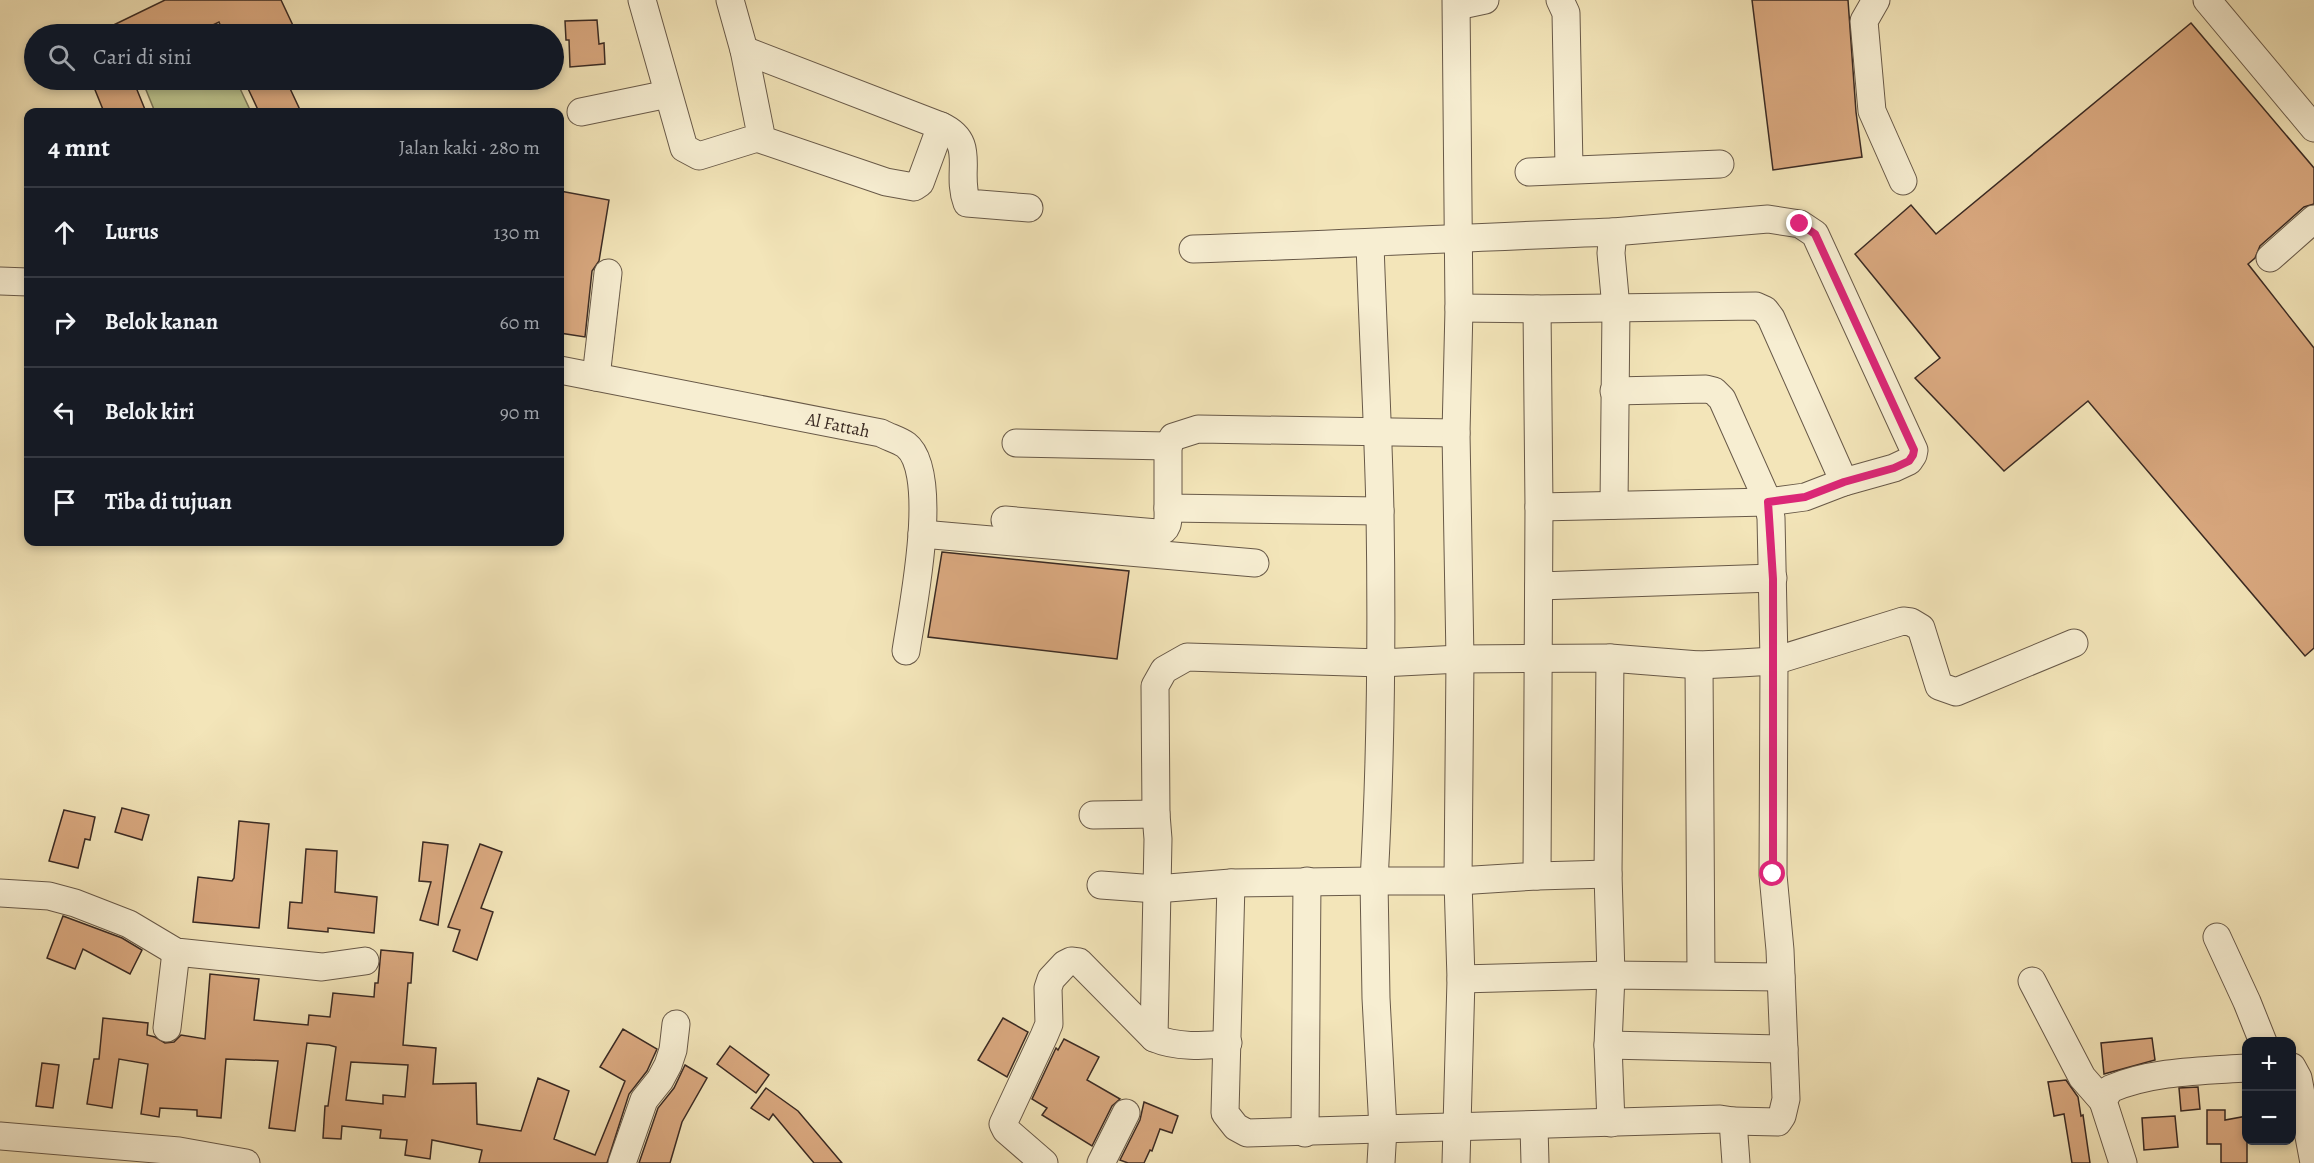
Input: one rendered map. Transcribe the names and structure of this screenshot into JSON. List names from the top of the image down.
{
  "streets": {
    "street": ["Al Fattah"]
  },
  "page": {
    "search": "Cari di sini",
    "heading": ["4 mnt", "Jalan kaki · 280 m"],
    "list": [
      ["Lurus", "130 m"],
      ["Belok kanan", "60 m"],
      ["Belok kiri", "90 m"],
      "Tiba di tujuan"
    ],
    "map_buttons": ["+", "−"]
  }
}
